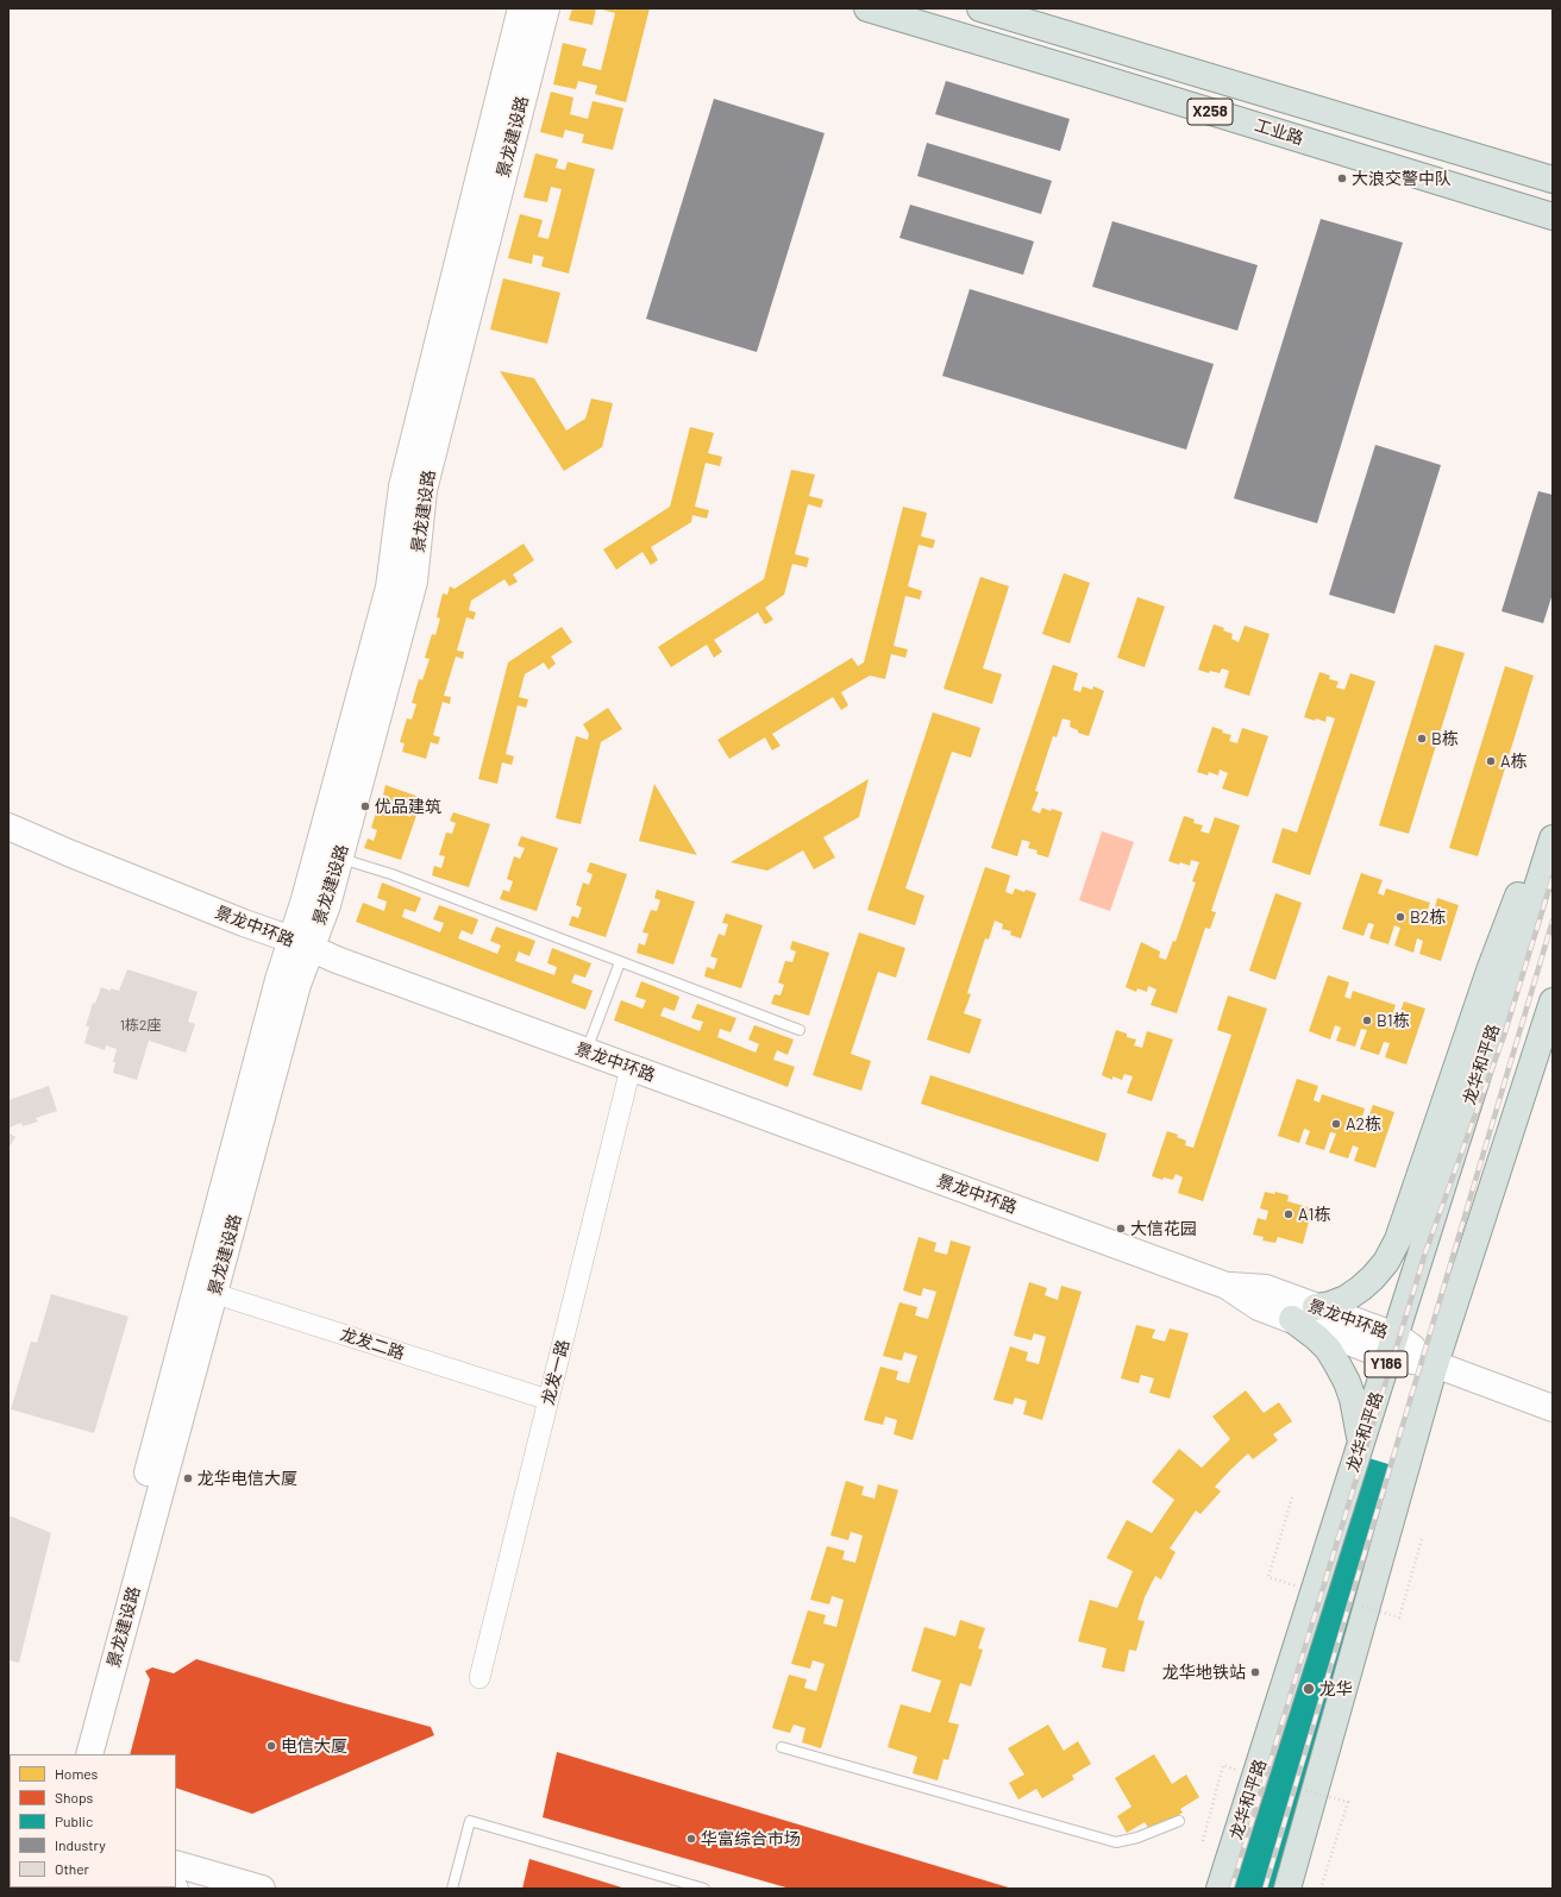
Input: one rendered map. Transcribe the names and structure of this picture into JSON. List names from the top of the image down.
{
  "streets": {
    "main road": [
      "X258",
      "工业路",
      "景龙建设路",
      "景龙中环路",
      "龙华和平路",
      "Y186"
    ],
    "street": ["龙发二路", "龙发一路"]
  },
  "crossings": [
    ["景龙建设路", "景龙中环路"],
    ["景龙建设路", "龙发二路"],
    ["景龙中环路", "龙华和平路"],
    ["景龙中环路", "Y186"],
    ["景龙中环路", "龙发一路"],
    ["龙发二路", "龙发一路"]
  ],
  "places": [
    "大浪交警中队",
    "B栋",
    "A栋",
    "优品建筑",
    "B2栋",
    "B1栋",
    "A2栋",
    "A1栋",
    "大信花园",
    "龙华电信大厦",
    "龙华地铁站",
    "龙华",
    "电信大厦",
    "华富综合市场"
  ],
  "house_numbers": ["1栋2座"],
  "legend": [
    "Homes",
    "Shops",
    "Public",
    "Industry",
    "Other"
  ]
}
